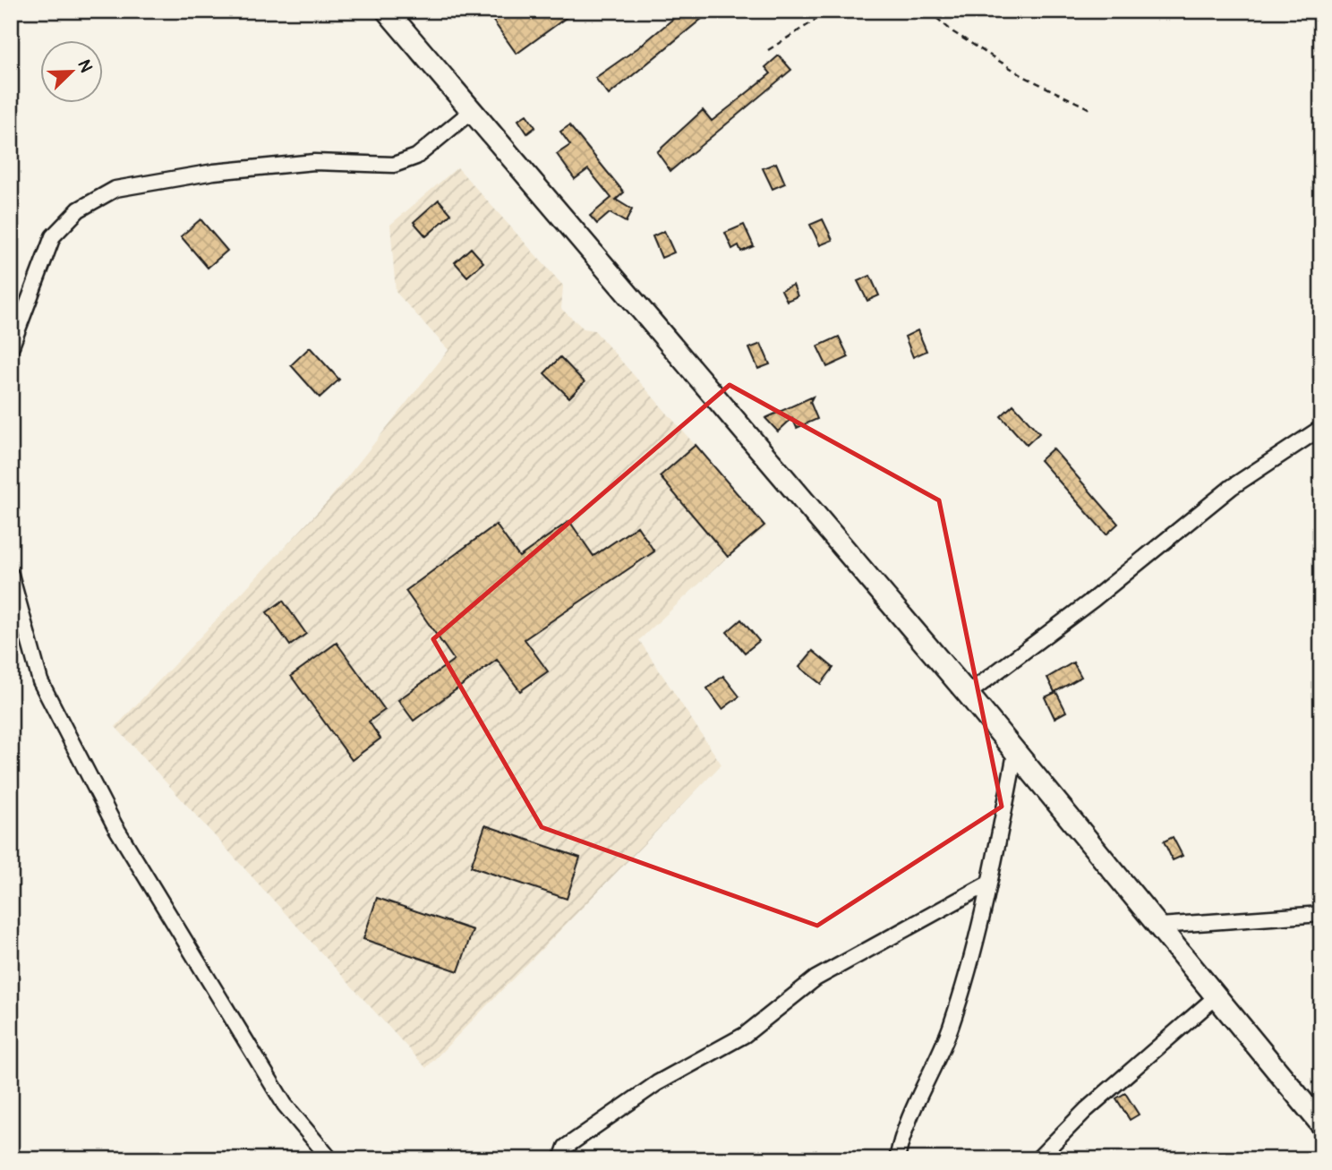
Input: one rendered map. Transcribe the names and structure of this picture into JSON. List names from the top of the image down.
{
  "north": "top right"
}
